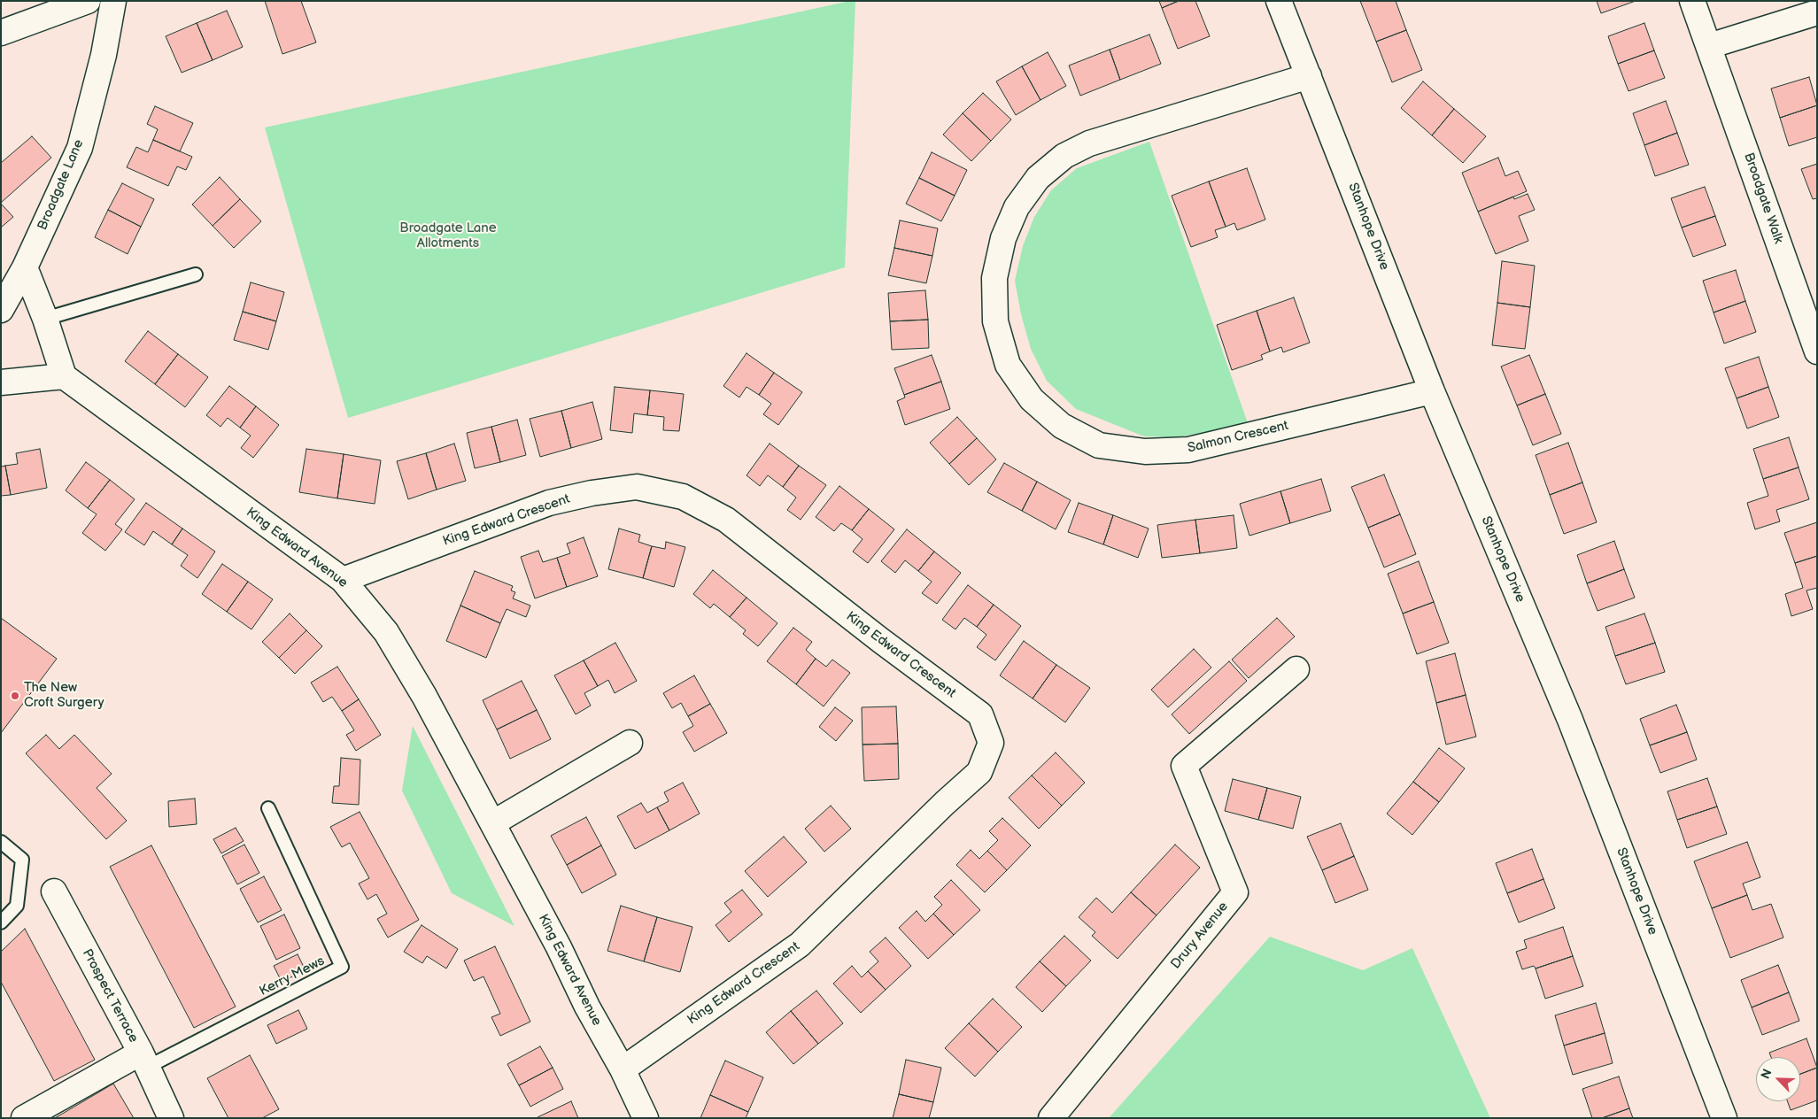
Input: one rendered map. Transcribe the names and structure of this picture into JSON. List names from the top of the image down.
{
  "streets": {
    "street": [
      "Broadgate Lane",
      "Broadgate Walk",
      "Stanhope Drive",
      "Salmon Crescent",
      "King Edward Crescent",
      "King Edward Avenue",
      "Drury Avenue",
      "Prospect Terrace"
    ],
    "lane": ["Kerry Mews"]
  },
  "crossings": [
    ["Stanhope Drive", "Salmon Crescent"],
    ["King Edward Crescent", "King Edward Avenue"],
    ["Kerry Mews", "Prospect Terrace"]
  ],
  "parks": ["Broadgate Lane Allotments"],
  "places": ["The New Croft Surgery"],
  "north": "top left"
}
